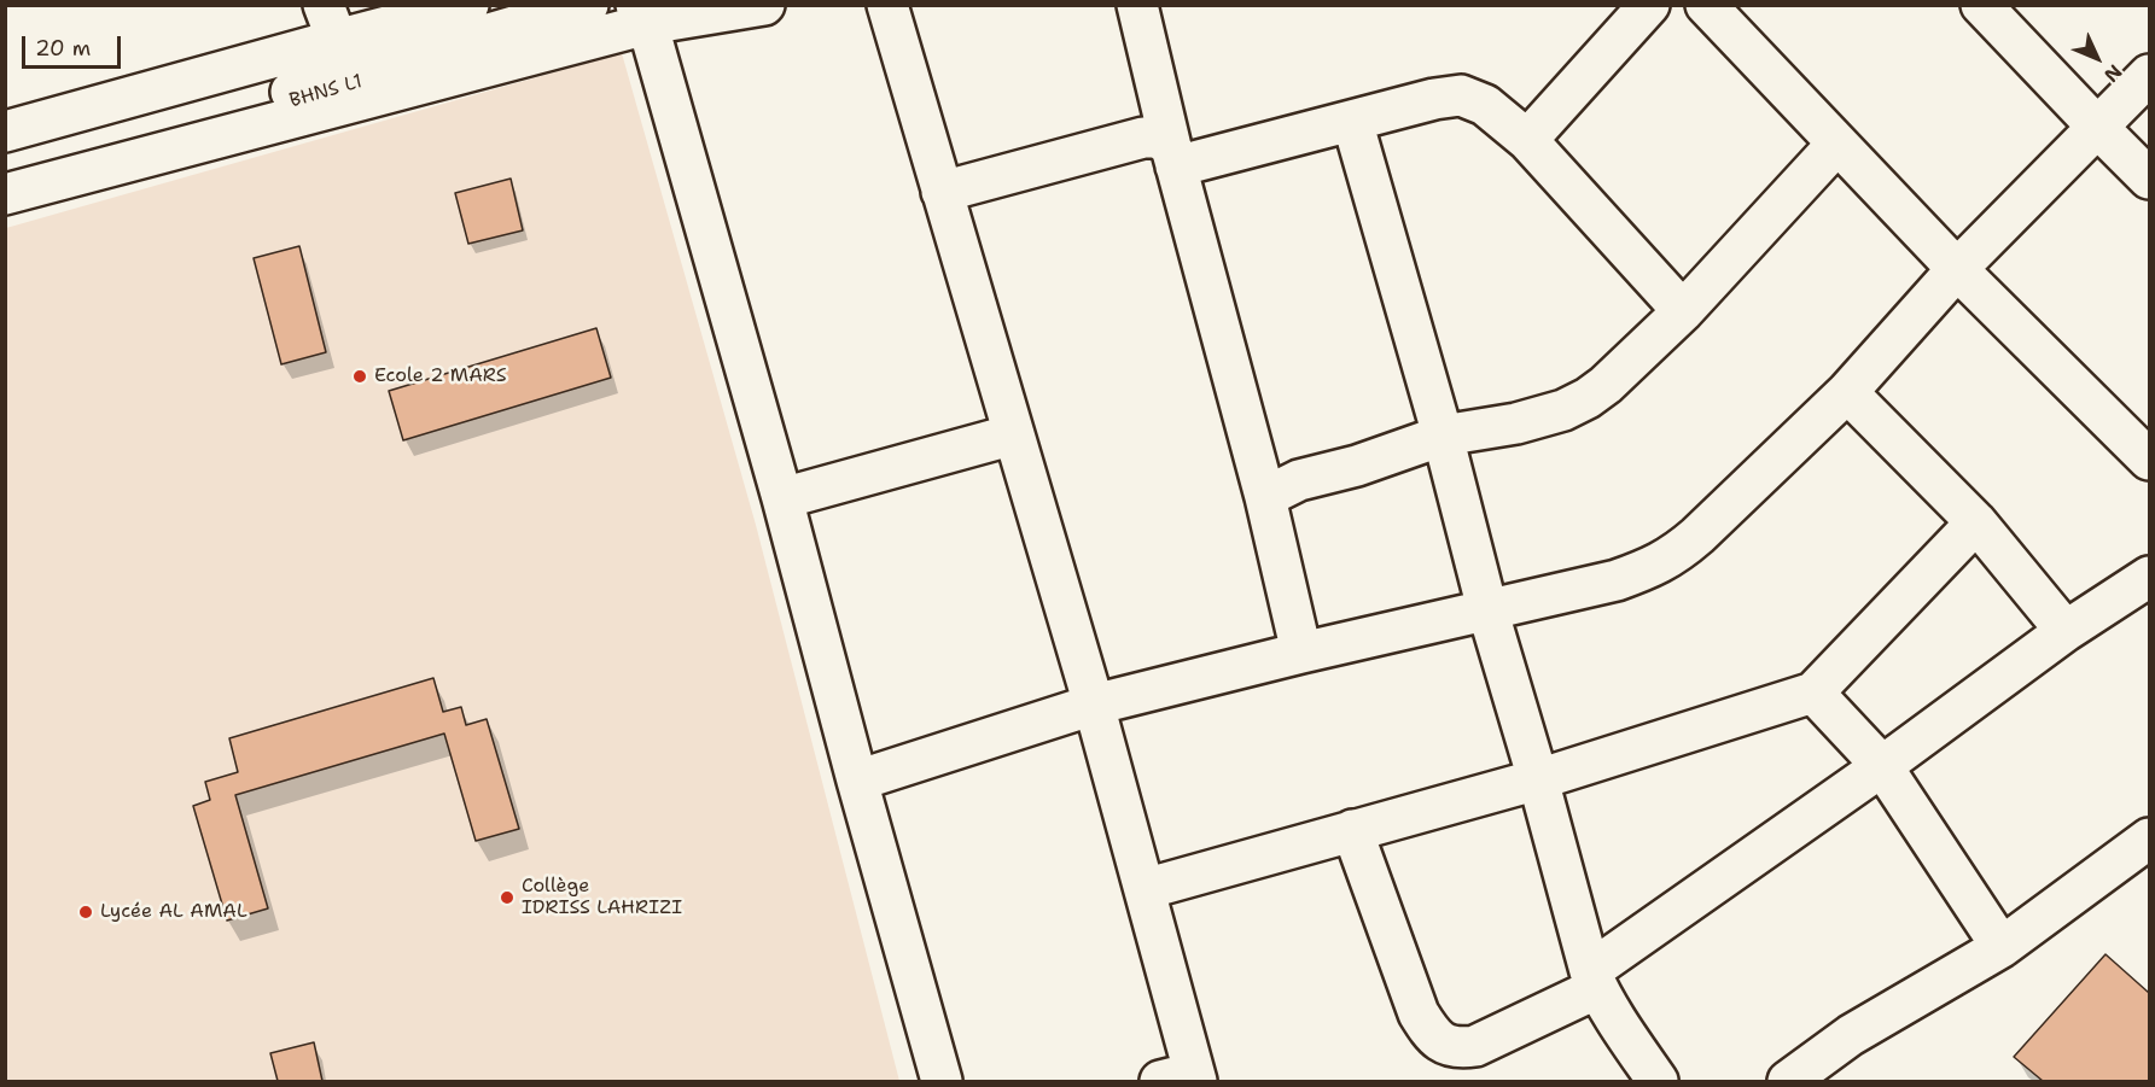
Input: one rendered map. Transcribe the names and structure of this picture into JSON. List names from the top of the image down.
{
  "streets": {
    "street": ["BHNS L1"]
  },
  "places": ["Ecole 2 MARS", "Collège IDRISS LAHRIZI", "Lycée AL AMAL"],
  "scale_bar": "20 m",
  "north": "bottom right"
}
